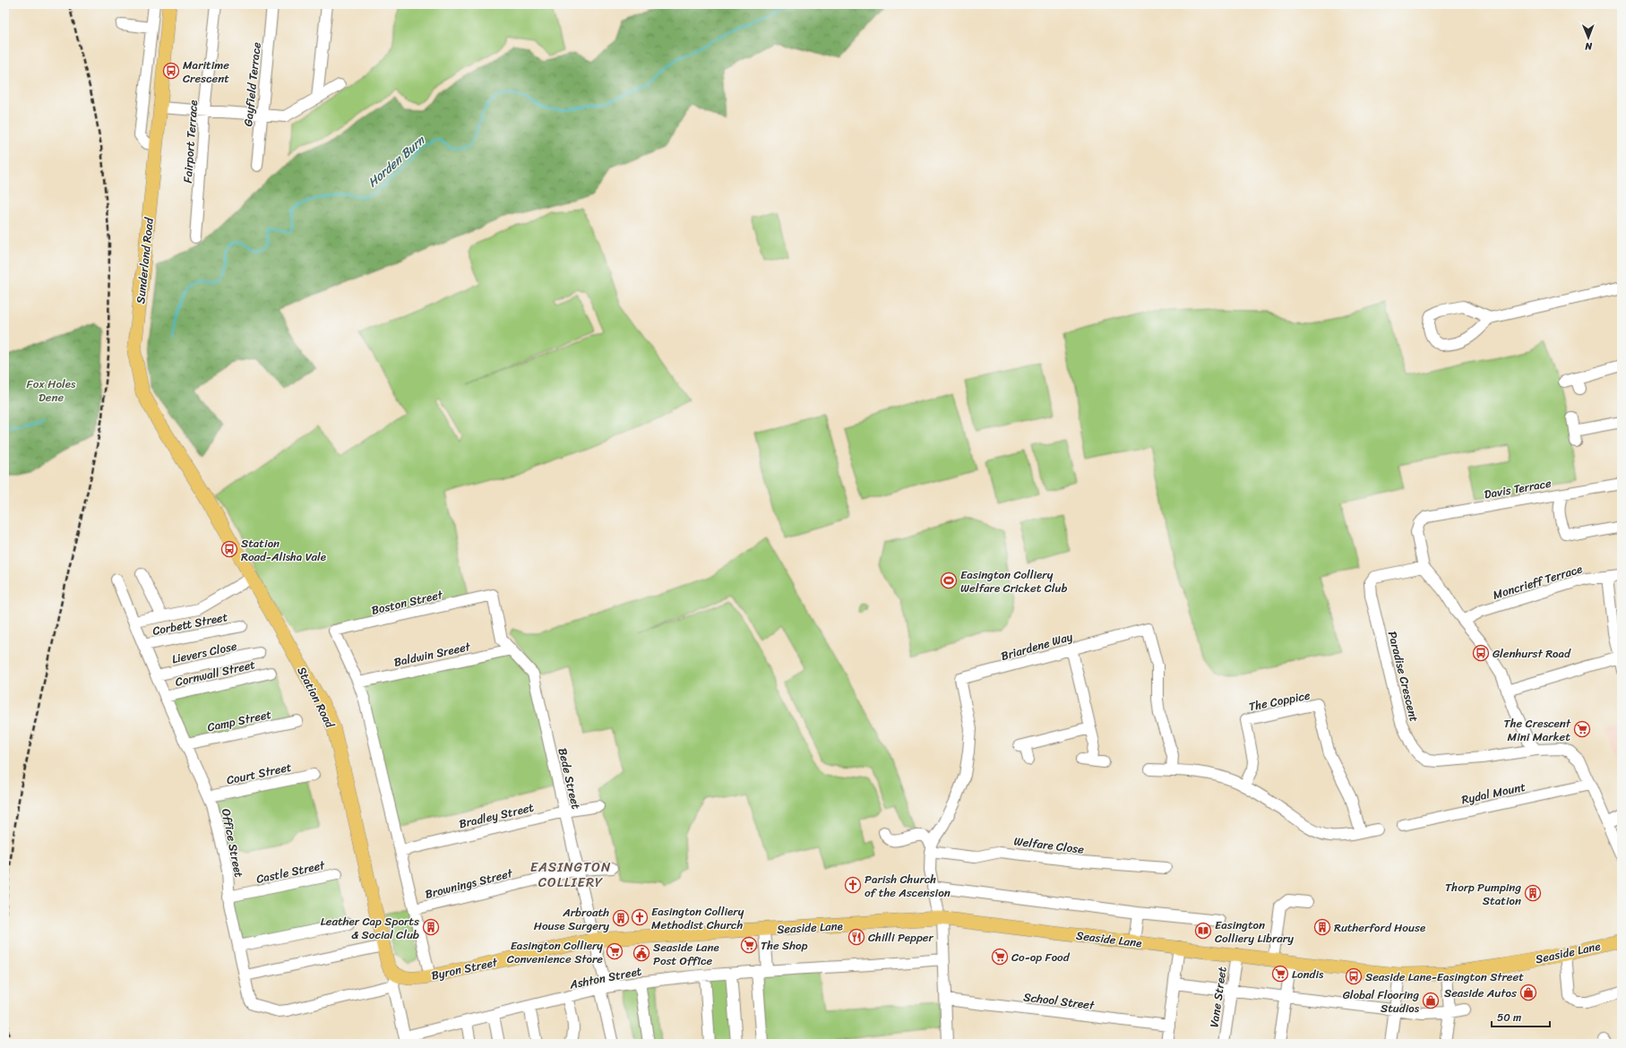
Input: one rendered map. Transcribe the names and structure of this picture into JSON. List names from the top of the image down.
{
  "streets": {
    "main road": [
      "Sunderland Road",
      "Station Road",
      "Seaside Lane",
      "Byron Street"
    ],
    "street": [
      "Gayfield Terrace",
      "Fairport Terrace",
      "Davis Terrace",
      "Moncrieff Terrace",
      "Boston Street",
      "Corbett Street",
      "Briardene Way",
      "Lievers Close",
      "Baldwin Sreeet",
      "Cornwall Street",
      "Paradise Crescent",
      "The Coppice",
      "Camp Street",
      "Court Street",
      "Bede Street",
      "Rydal Mount",
      "Bradley Street",
      "Office Street",
      "Welfare Close",
      "Castle Street",
      "Brownings Street",
      "Ashton Street",
      "Vane Street",
      "School Street"
    ]
  },
  "crossings": [
    ["Sunderland Road", "Station Road"],
    ["Davis Terrace", "Paradise Crescent"],
    ["Boston Street", "Baldwin Sreeet"],
    ["Boston Street", "Bede Street"],
    ["Corbett Street", "Office Street"],
    ["Briardene Way", "Welfare Close"],
    ["Lievers Close", "Office Street"],
    ["Baldwin Sreeet", "Bede Street"],
    ["Cornwall Street", "Office Street"],
    ["Paradise Crescent", "Rydal Mount"],
    ["Station Road", "Office Street"],
    ["Station Road", "Byron Street"],
    ["Camp Street", "Office Street"],
    ["Court Street", "Office Street"],
    ["Bede Street", "Bradley Street"],
    ["Bede Street", "Brownings Street"],
    ["Bede Street", "Seaside Lane"],
    ["Bede Street", "Byron Street"],
    ["Bede Street", "Ashton Street"],
    ["Office Street", "Castle Street"],
    ["Office Street", "Byron Street"],
    ["Seaside Lane", "Byron Street"],
    ["Seaside Lane", "Vane Street"]
  ],
  "districts": ["EASINGTON COLLIERY"],
  "water": ["Horden Burn"],
  "parks": ["Fox Holes Dene"],
  "places": {
    "bus stop": [
      "Maritime Crescent",
      "Station Road-Alisha Vale",
      "Glenhurst Road",
      "Seaside Lane-Easington Street"
    ],
    "sports": ["Easington Colliery Welfare Cricket Club"],
    "supermarket": [
      "The Crescent Mini Market",
      "The Shop",
      "Easington Colliery Convenience Store",
      "Co-op Food",
      "Londis"
    ],
    "church": ["Parish Church of the Ascension", "Easington Colliery Methodist Church"],
    "building": [
      "Thorp Pumping Station",
      "Arbroath House Surgery",
      "Leather Cap Sports & Social Club",
      "Rutherford House"
    ],
    "library": ["Easington Colliery Library"],
    "restaurant": ["Chilli Pepper"],
    "public building": ["Seaside Lane Post Office"],
    "shop": ["Seaside Autos", "Global Flooring Studios"]
  },
  "scale_bar": "50 m",
  "north": "bottom"
}
